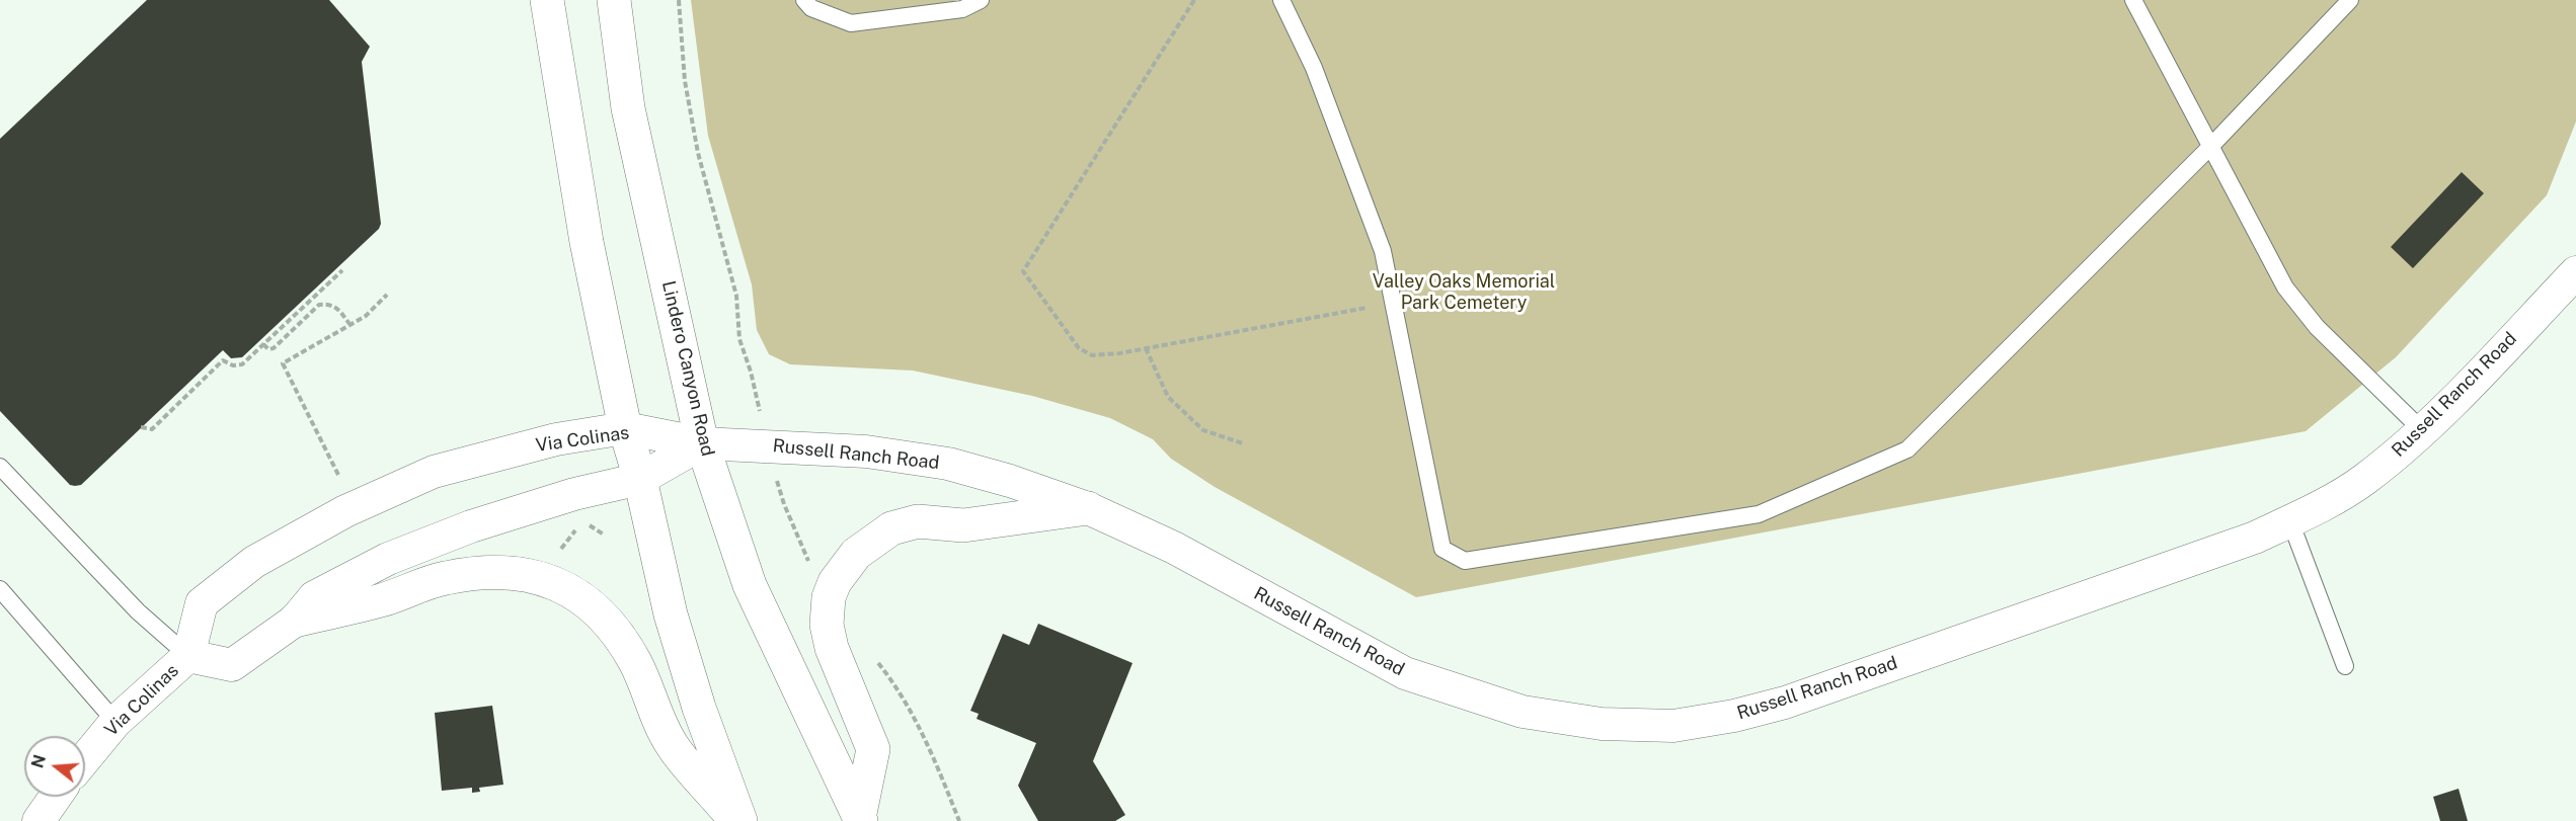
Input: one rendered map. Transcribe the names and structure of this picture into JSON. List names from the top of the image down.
{
  "streets": {
    "main road": ["Lindero Canyon Road"],
    "street": ["Russell Ranch Road", "Via Colinas"]
  },
  "crossings": [
    ["Lindero Canyon Road", "Russell Ranch Road"],
    ["Lindero Canyon Road", "Via Colinas"],
    ["Russell Ranch Road", "Via Colinas"]
  ],
  "parks": ["Valley Oaks Memorial Park Cemetery"],
  "north": "left"
}
